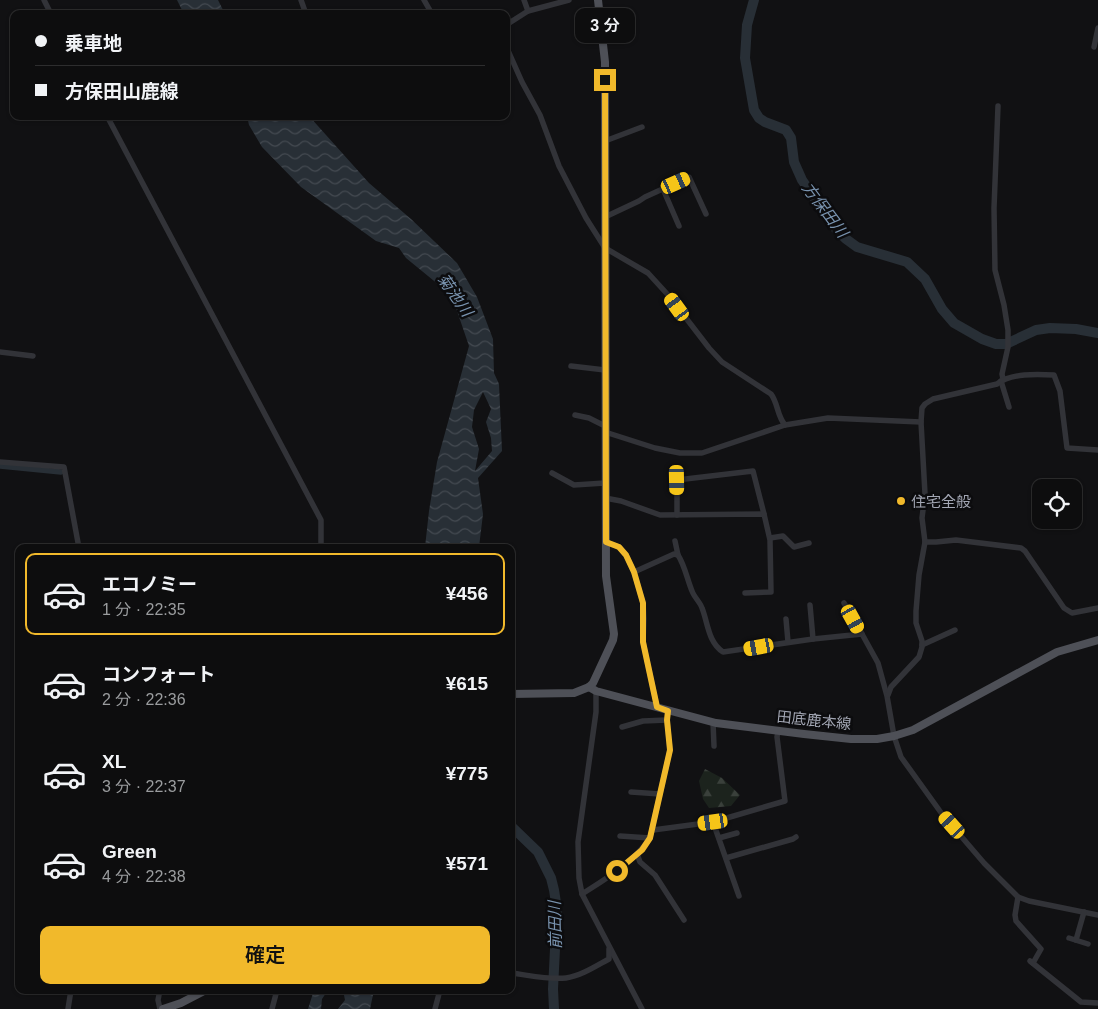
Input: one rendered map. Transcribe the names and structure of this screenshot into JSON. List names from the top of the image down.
{
  "streets": {
    "main road": ["田底鹿本線"]
  },
  "water": ["方保田川", "菊池川", "前田川"],
  "places": ["住宅全般"],
  "page": {
    "bubble": "3 分",
    "banner": ["乗車地", "方保田山鹿線"],
    "list": [
      {
        "name": "エコノミー",
        "note": "1 分 · 22:35",
        "value": "¥456"
      },
      {
        "name": "コンフォート",
        "note": "2 分 · 22:36",
        "value": "¥615"
      },
      {
        "name": "XL",
        "note": "3 分 · 22:37",
        "value": "¥775"
      },
      {
        "name": "Green",
        "note": "4 分 · 22:38",
        "value": "¥571"
      }
    ],
    "buttons": "確定"
  }
}
